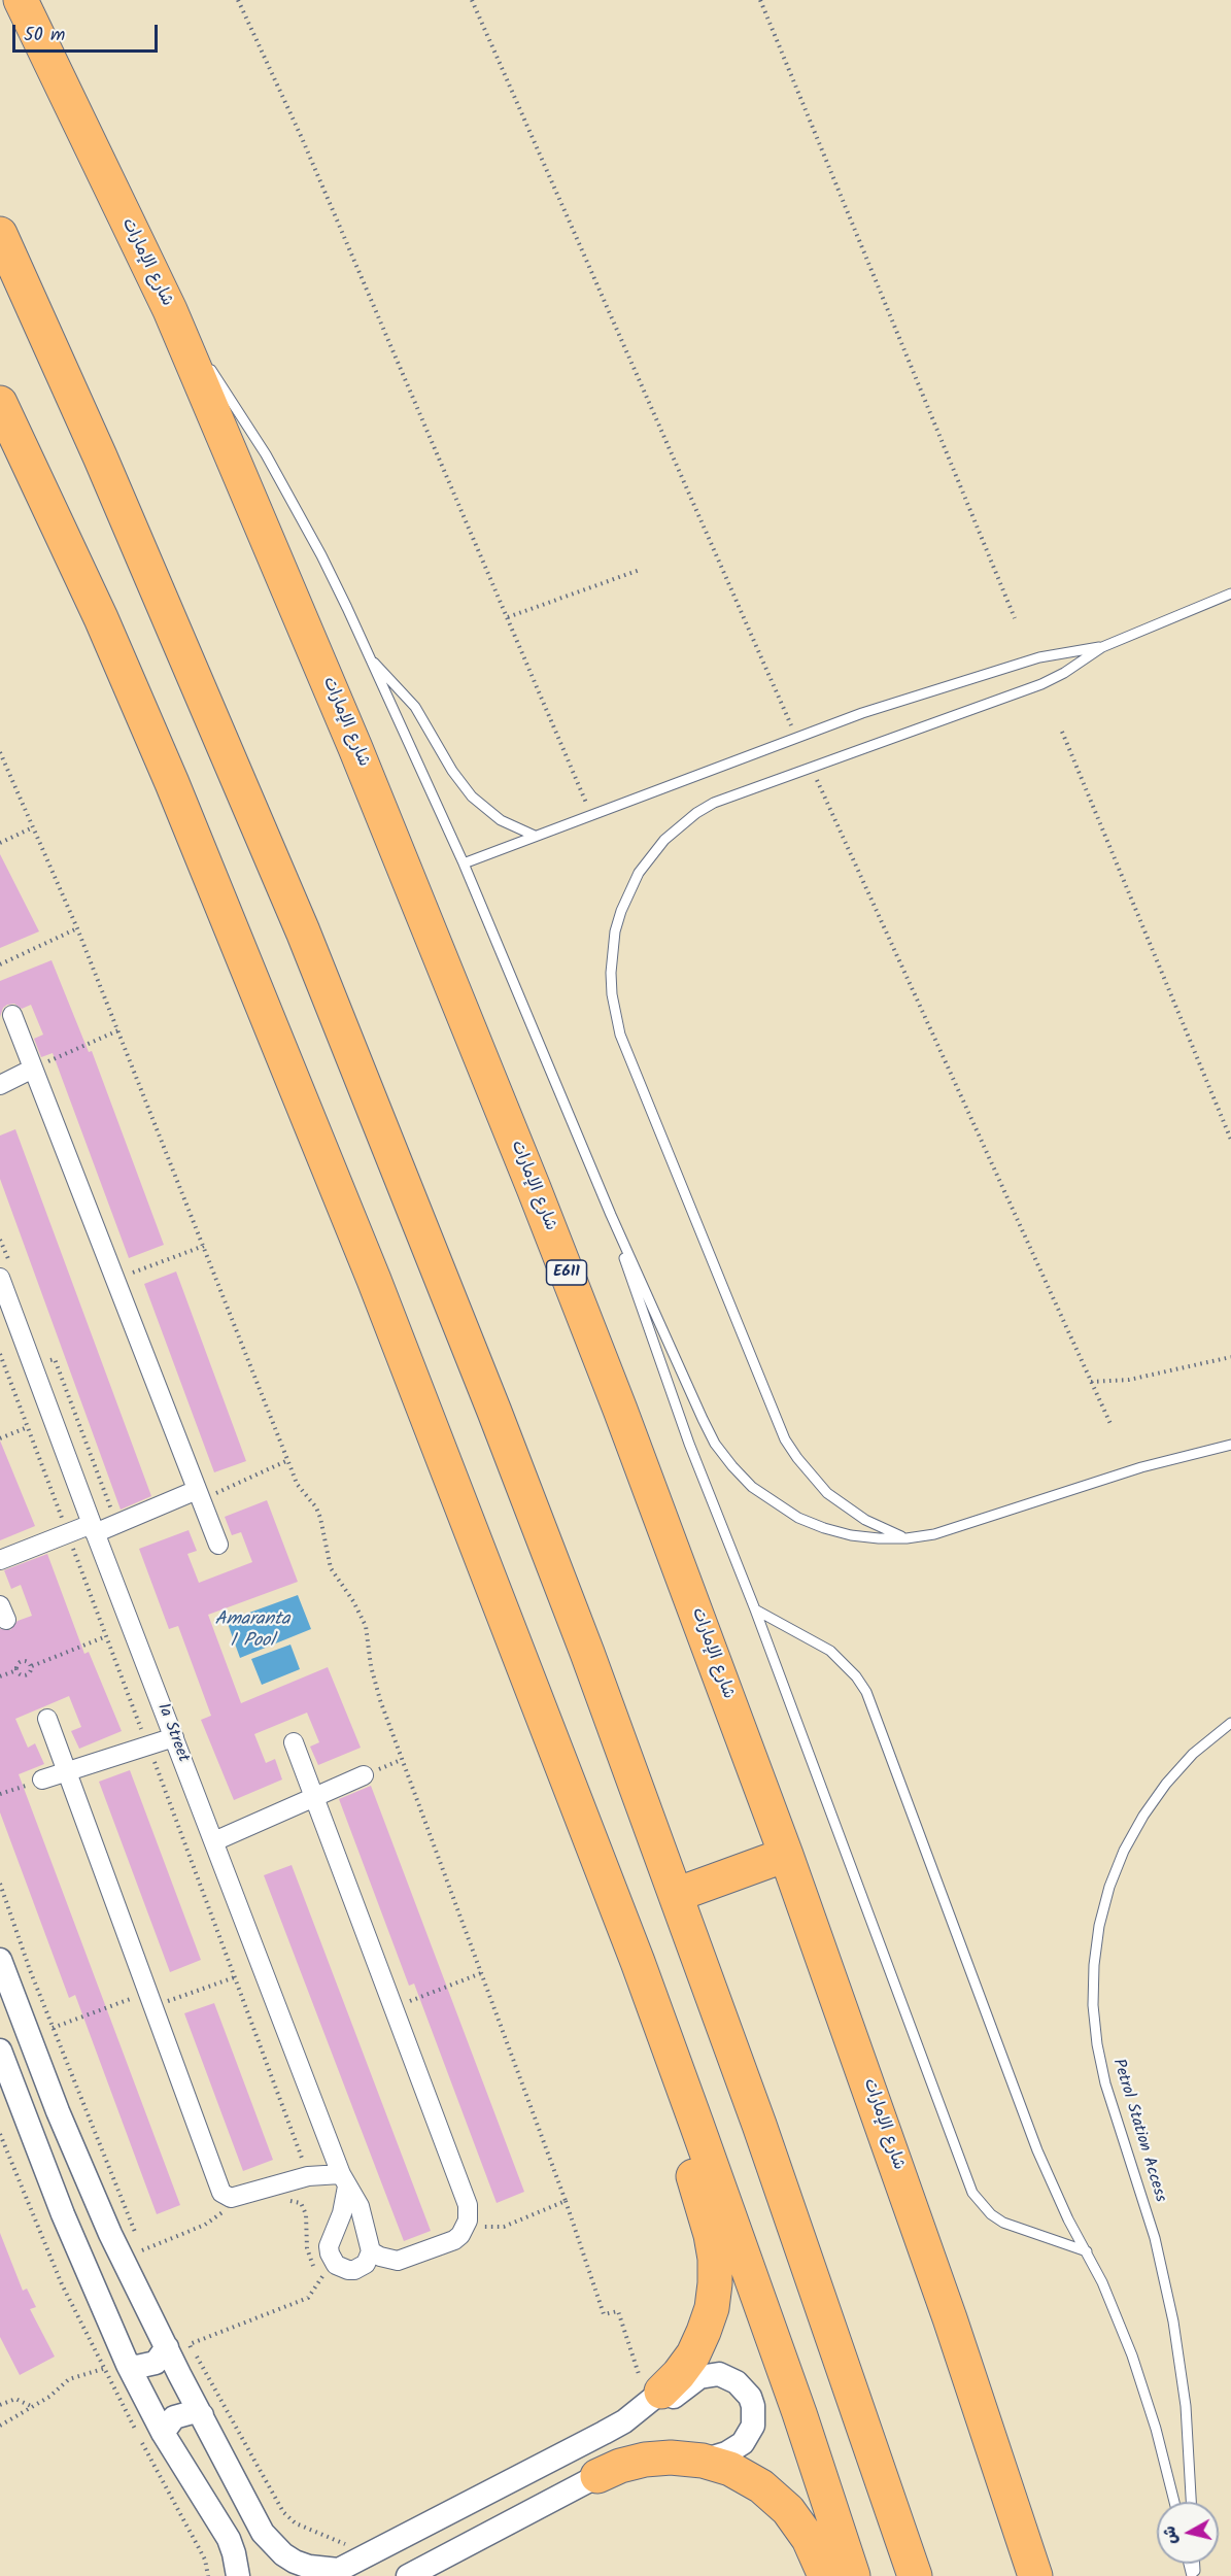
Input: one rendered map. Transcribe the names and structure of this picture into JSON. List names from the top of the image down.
{
  "streets": {
    "highway": ["شارع الإمارات", "E611"],
    "street": ["1a Street"],
    "lane": ["Petrol Station Access"]
  },
  "water": ["Amaranta 1 Pool"],
  "scale_bar": "50 m",
  "north": "left"
}
